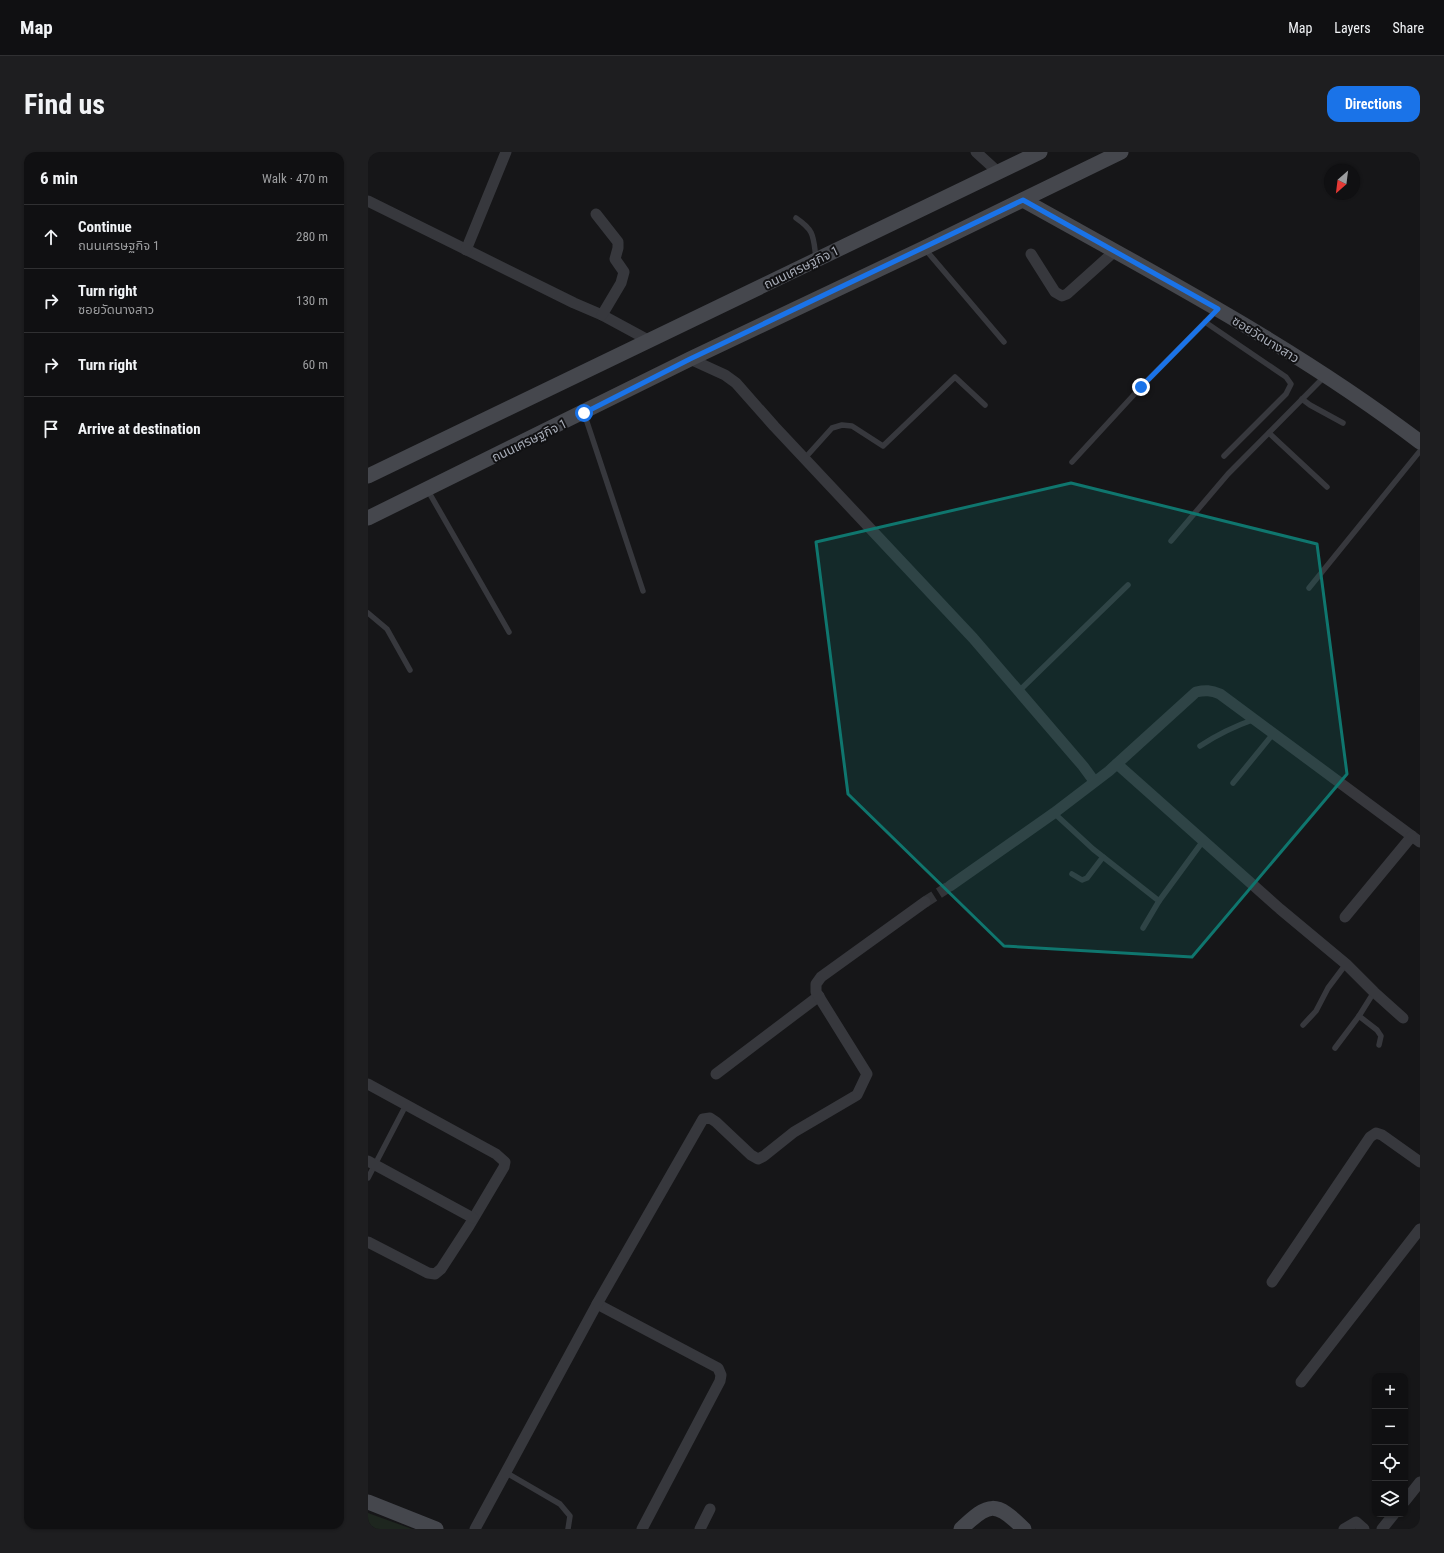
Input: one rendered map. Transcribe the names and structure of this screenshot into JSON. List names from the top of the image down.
{
  "streets": {
    "main road": ["ถนนเศรษฐกิจ 1", "ซอยวัดนางสาว"]
  },
  "crossings": [
    ["ถนนเศรษฐกิจ 1", "ซอยวัดนางสาว"]
  ],
  "north": "bottom left",
  "page": {
    "header": "Map",
    "nav": ["Map", "Layers", "Share"],
    "buttons": "Directions",
    "title": "Find us",
    "heading": ["6 min", "Walk · 470 m"],
    "list": [
      ["Continue", "ถนนเศรษฐกิจ 1", "280 m"],
      ["Turn right", "ซอยวัดนางสาว", "130 m"],
      ["Turn right", "60 m"],
      "Arrive at destination"
    ],
    "map_buttons": ["+", "−"]
  }
}
